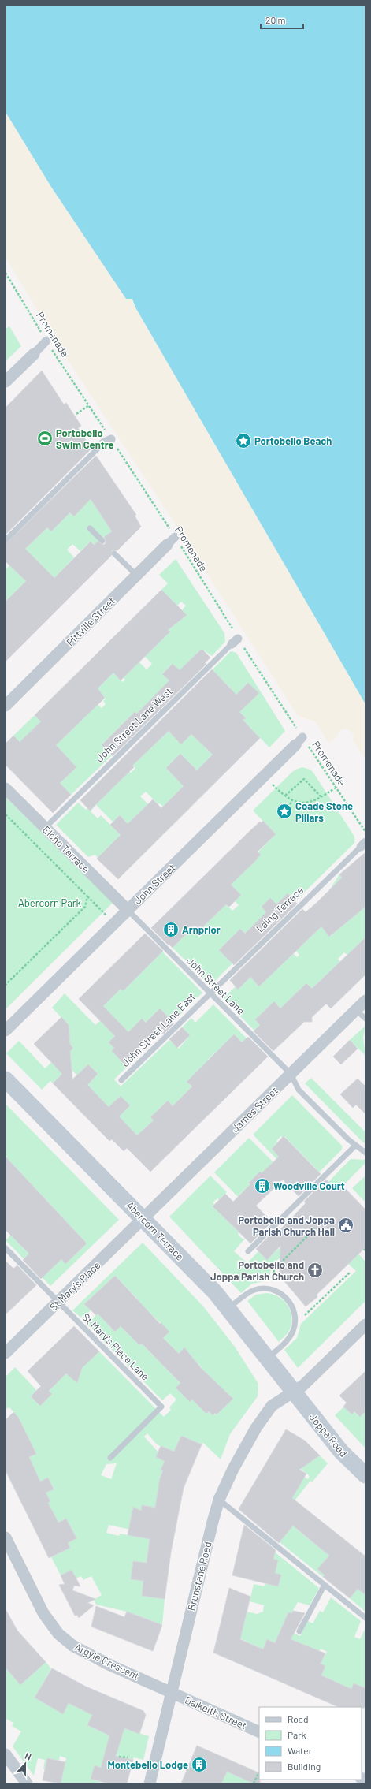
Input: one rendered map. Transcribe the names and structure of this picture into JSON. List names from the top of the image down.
{
  "streets": {
    "main road": ["Abercorn Terrace", "Joppa Road"],
    "street": [
      "Pittville Street",
      "John Street Lane West",
      "Elcho Terrace",
      "John Street",
      "James Street",
      "St Mary's Place",
      "Brunstane Road",
      "Argyle Crescent",
      "Dalkeith Street"
    ],
    "lane": [
      "Laing Terrace",
      "John Street Lane",
      "John Street Lane East",
      "St Mary's Place Lane"
    ],
    "path": ["Promenade"]
  },
  "crossings": [
    ["Promenade", "Pittville Street"],
    ["Promenade", "John Street Lane West"],
    ["Promenade", "John Street"],
    ["John Street Lane West", "Elcho Terrace"],
    ["Elcho Terrace", "John Street"],
    ["Elcho Terrace", "John Street Lane"],
    ["John Street", "John Street Lane"],
    ["Laing Terrace", "John Street Lane"],
    ["Laing Terrace", "John Street Lane East"],
    ["John Street Lane", "John Street Lane East"],
    ["John Street Lane", "James Street"],
    ["James Street", "Abercorn Terrace"],
    ["James Street", "St Mary's Place"],
    ["Abercorn Terrace", "St Mary's Place"],
    ["Abercorn Terrace", "Joppa Road"],
    ["Abercorn Terrace", "Brunstane Road"],
    ["St Mary's Place", "St Mary's Place Lane"],
    ["Joppa Road", "Brunstane Road"],
    ["Brunstane Road", "Argyle Crescent"],
    ["Brunstane Road", "Dalkeith Street"],
    ["Argyle Crescent", "Dalkeith Street"]
  ],
  "parks": ["Abercorn Park"],
  "places": {
    "sports": ["Portobello Swim Centre"],
    "place": ["Portobello Beach", "Coade Stone Pillars"],
    "building": ["Arnprior", "Woodville Court", "Montebello Lodge"],
    "public building": ["Portobello and Joppa Parish Church Hall"],
    "church": ["Portobello and Joppa Parish Church"]
  },
  "legend": [
    "Road",
    "Park",
    "Water",
    "Building"
  ],
  "scale_bar": "20 m",
  "north": "top"
}
